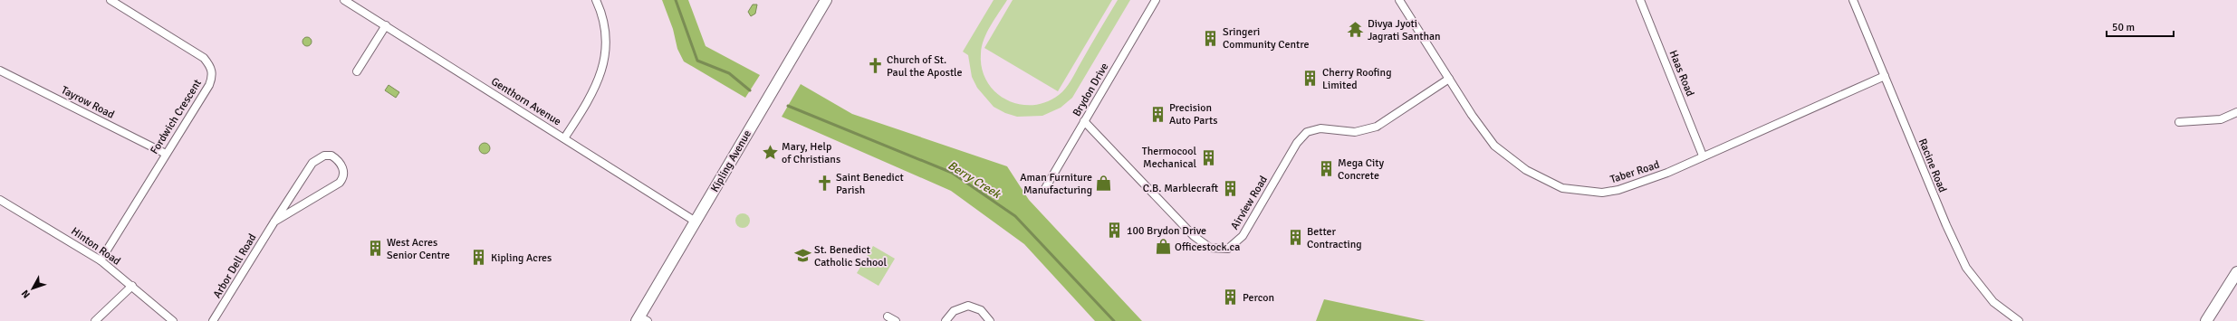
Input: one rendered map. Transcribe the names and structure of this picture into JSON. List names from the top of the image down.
{
  "streets": {
    "main road": ["Kipling Avenue"],
    "street": [
      "Haas Road",
      "Brydon Drive",
      "Genthorn Avenue",
      "Tayrow Road",
      "Fordwich Crescent",
      "Racine Road",
      "Taber Road",
      "Airview Road",
      "Hinton Road",
      "Arbor Dell Road"
    ]
  },
  "crossings": [
    ["Haas Road", "Taber Road"],
    ["Brydon Drive", "Airview Road"],
    ["Genthorn Avenue", "Kipling Avenue"],
    ["Tayrow Road", "Fordwich Crescent"],
    ["Fordwich Crescent", "Hinton Road"],
    ["Racine Road", "Taber Road"],
    ["Taber Road", "Airview Road"]
  ],
  "water": ["Berry Creek"],
  "places": {
    "temple": ["Divya Jyoti Jagrati Santhan"],
    "building": [
      "Sringeri Community Centre",
      "Cherry Roofing Limited",
      "Precision Auto Parts",
      "Thermocool Mechanical",
      "Mega City Concrete",
      "C.B. Marblecraft",
      "100 Brydon Drive",
      "Better Contracting",
      "West Acres Senior Centre",
      "Kipling Acres",
      "Percon"
    ],
    "church": ["Church of St. Paul the Apostle", "Saint Benedict Parish"],
    "place": ["Mary, Help of Christians"],
    "shop": ["Aman Furniture Manufacturing", "Officestock.ca"],
    "school or university": ["St. Benedict Catholic School"]
  },
  "scale_bar": "50 m",
  "north": "bottom left"
}
